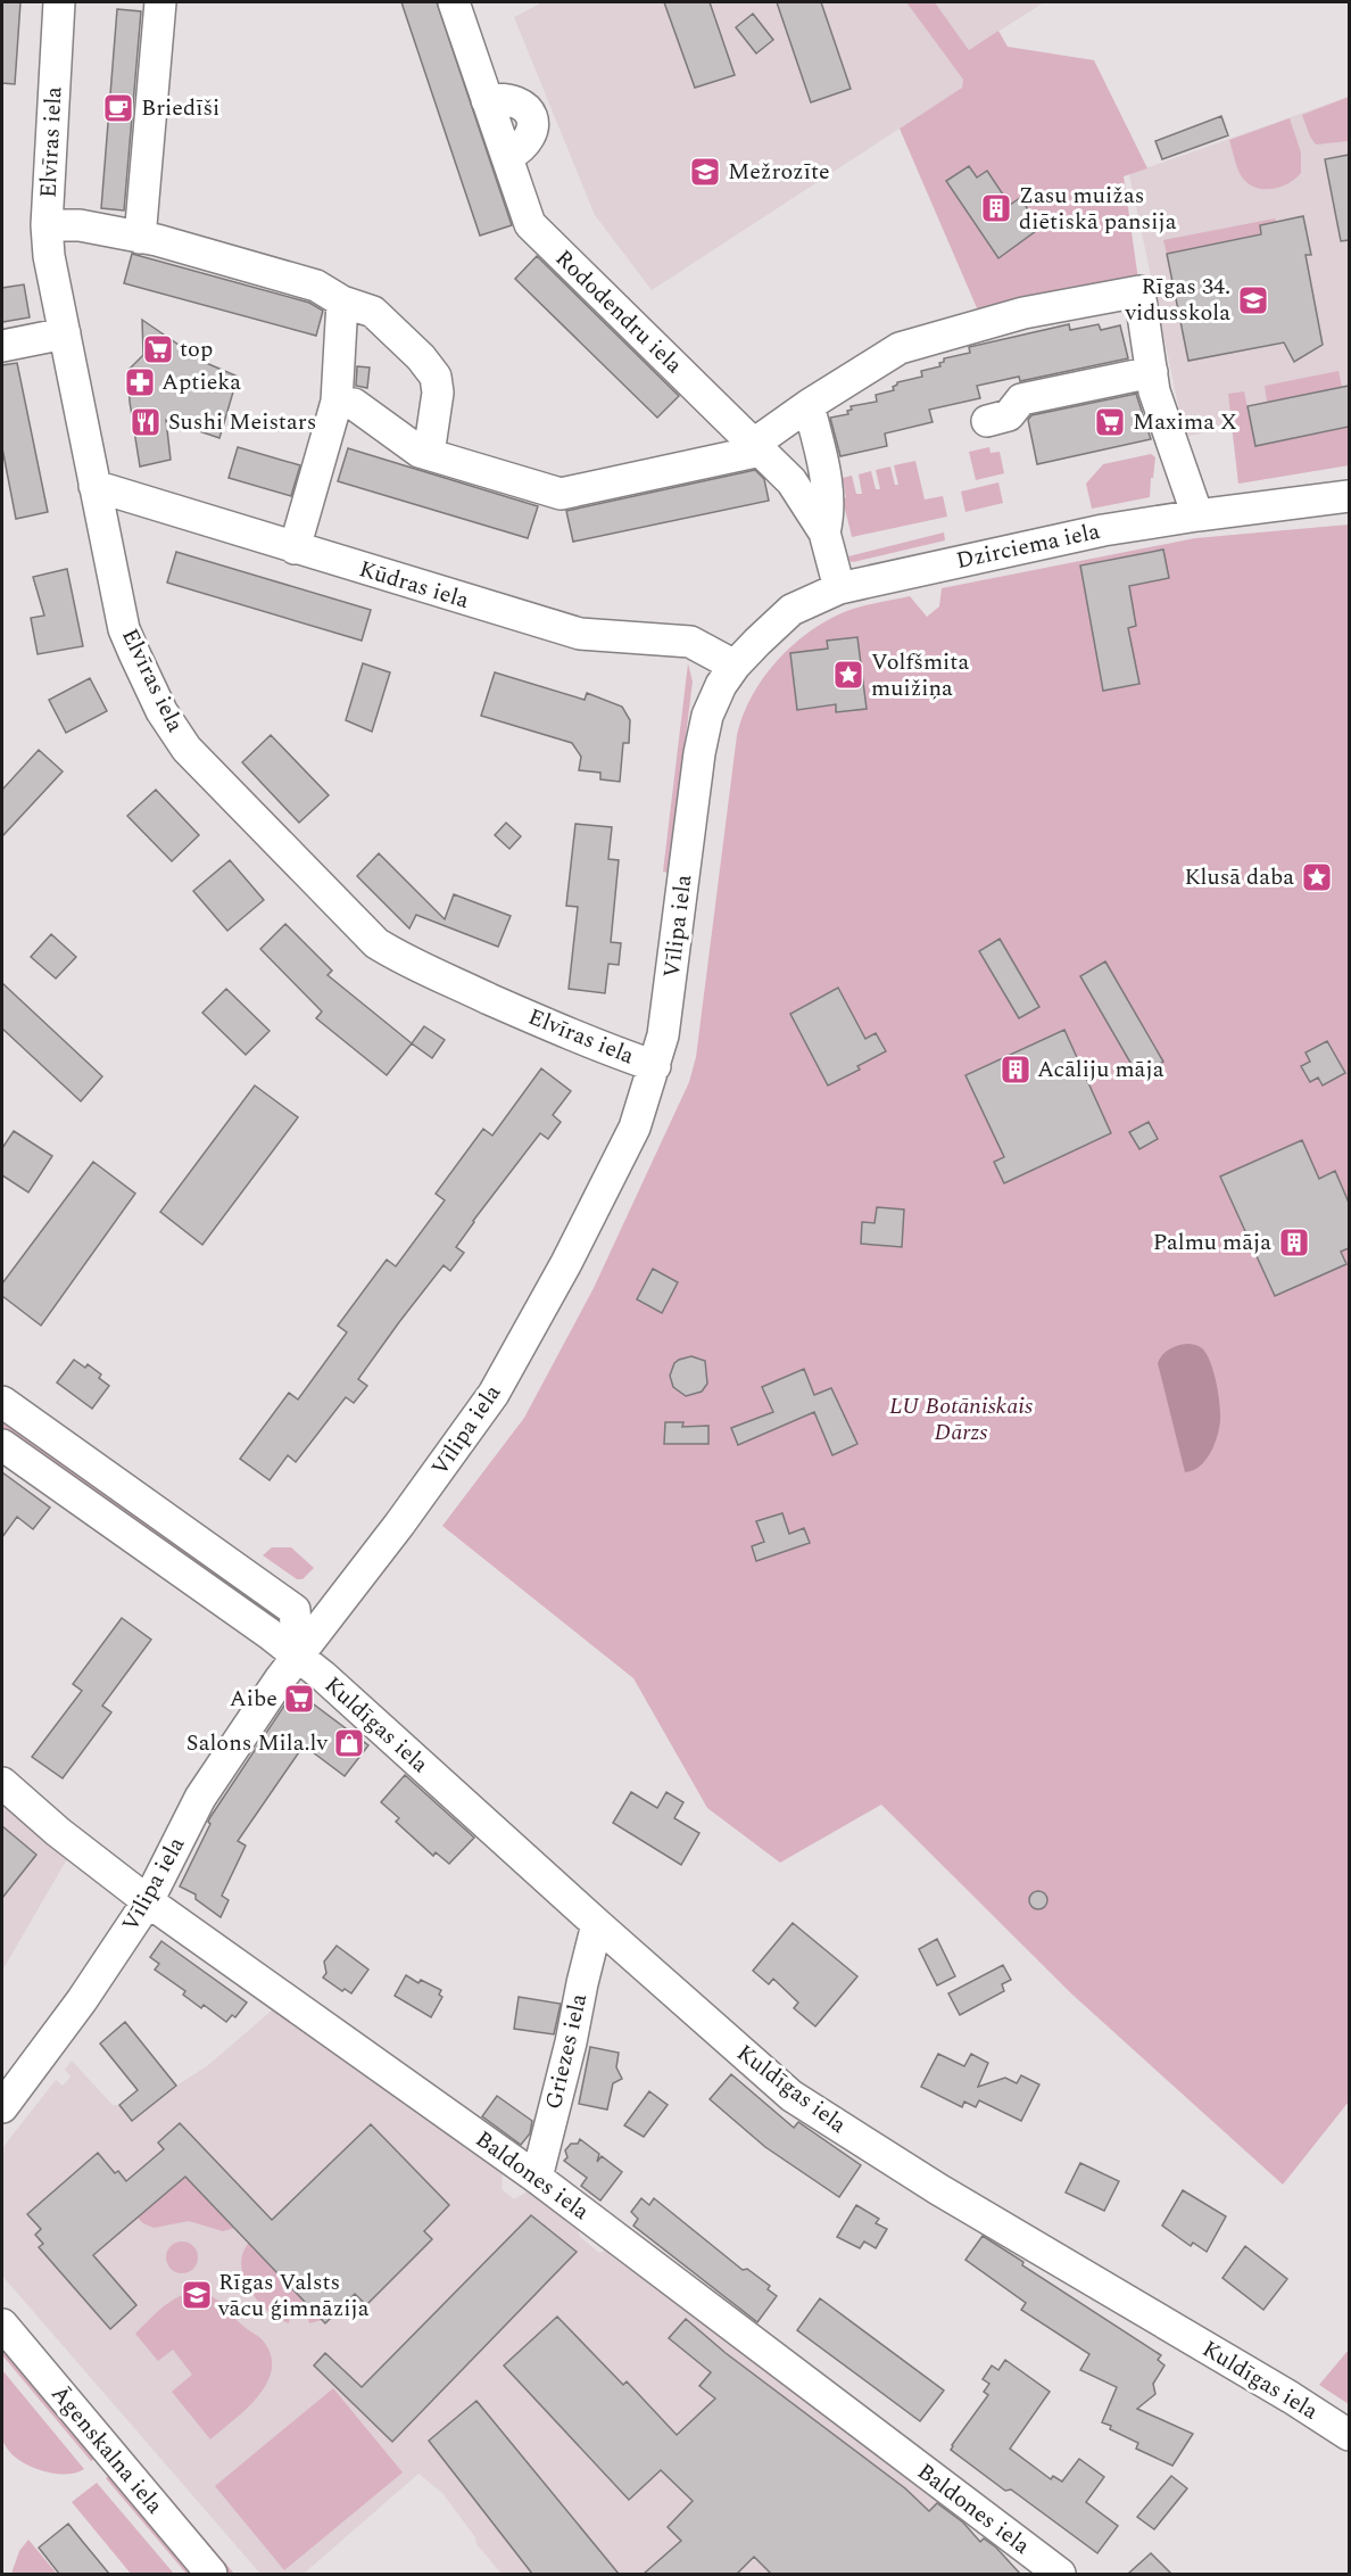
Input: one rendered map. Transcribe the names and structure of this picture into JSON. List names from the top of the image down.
{
  "streets": {
    "street": [
      "Elvīras iela",
      "Rododendru iela",
      "Dzirciema iela",
      "Kūdras iela",
      "Vīlipa iela",
      "Kuldīgas iela",
      "Griezes iela",
      "Baldones iela",
      "Āgenskalna iela"
    ]
  },
  "crossings": [
    ["Elvīras iela", "Kūdras iela"],
    ["Elvīras iela", "Vīlipa iela"],
    ["Rododendru iela", "Dzirciema iela"],
    ["Dzirciema iela", "Kūdras iela"],
    ["Dzirciema iela", "Vīlipa iela"],
    ["Kūdras iela", "Vīlipa iela"],
    ["Vīlipa iela", "Kuldīgas iela"],
    ["Vīlipa iela", "Baldones iela"],
    ["Kuldīgas iela", "Griezes iela"],
    ["Griezes iela", "Baldones iela"]
  ],
  "parks": ["LU Botāniskais Dārzs"],
  "places": {
    "cafe": ["Briedīši"],
    "school or university": ["Mežrozīte", "Rīgas 34. vidusskola", "Rīgas Valsts vācu ģimnāzija"],
    "building": ["Zasu muižas diētiskā pansija", "Acāliju māja", "Palmu māja"],
    "supermarket": ["top", "Maxima X", "Aibe"],
    "pharmacy": ["Aptieka"],
    "restaurant": ["Sushi Meistars"],
    "place": ["Volfšmita muižiņa", "Klusā daba"],
    "shop": ["Salons Mila.lv"]
  }
}
